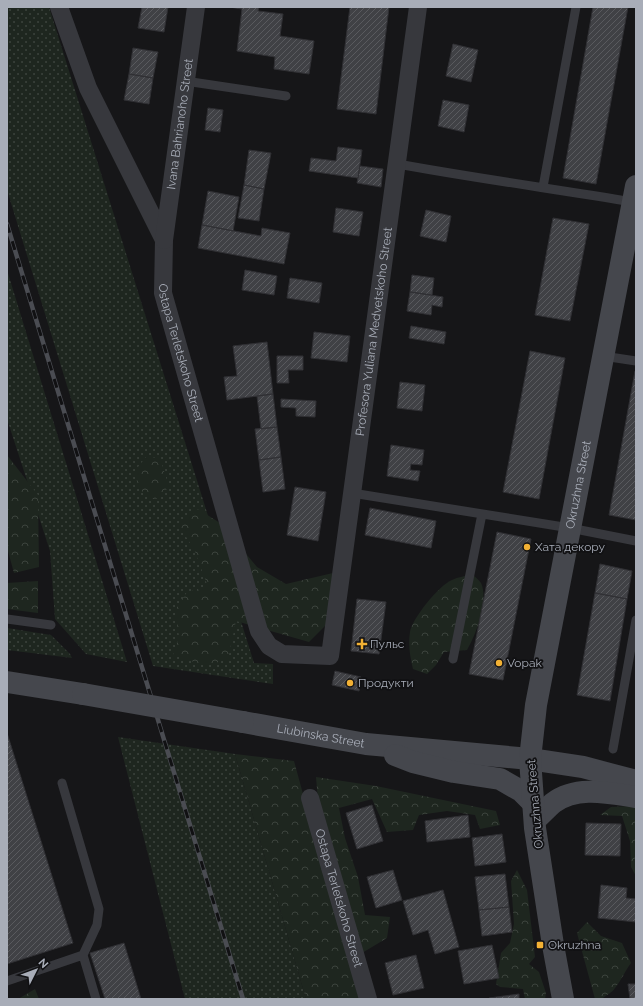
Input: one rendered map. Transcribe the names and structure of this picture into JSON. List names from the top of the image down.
{
  "streets": {
    "main road": ["Okruzhna Street", "Liubinska Street"],
    "street": ["Ivana Bahrianoho Street", "Profesora Yuliana Medvetskoho Street", "Ostapa Terletskoho Street"]
  },
  "crossings": [
    ["Ivana Bahrianoho Street", "Ostapa Terletskoho Street"],
    ["Profesora Yuliana Medvetskoho Street", "Ostapa Terletskoho Street"],
    ["Okruzhna Street", "Liubinska Street"]
  ],
  "places": {
    "other": ["Хата декору", "Vopak", "Продукти"],
    "health": ["Пульс"],
    "transit": ["Okruzhna"]
  },
  "north": "top right"
}
